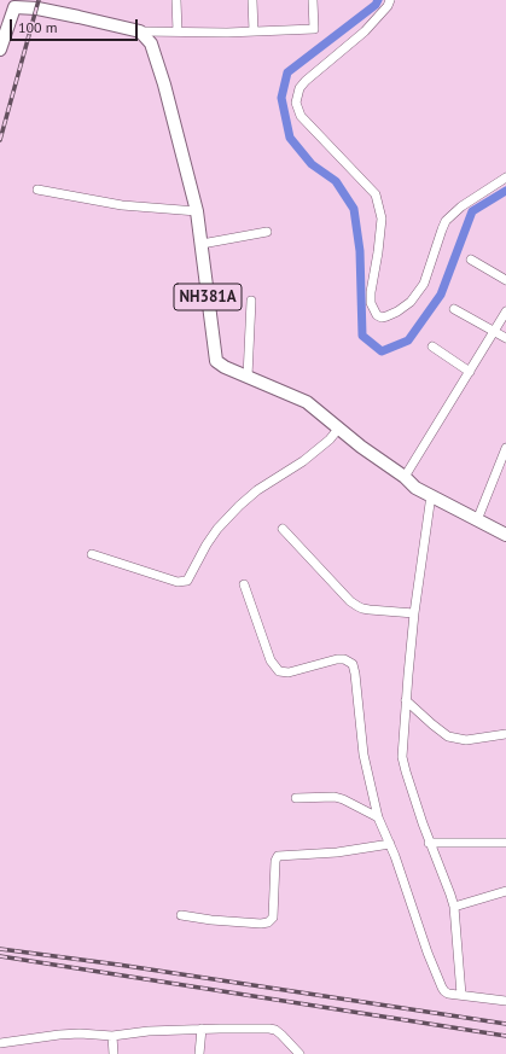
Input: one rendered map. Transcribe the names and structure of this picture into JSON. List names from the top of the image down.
{
  "streets": {
    "highway": ["NH381A"]
  },
  "scale_bar": "100 m"
}
